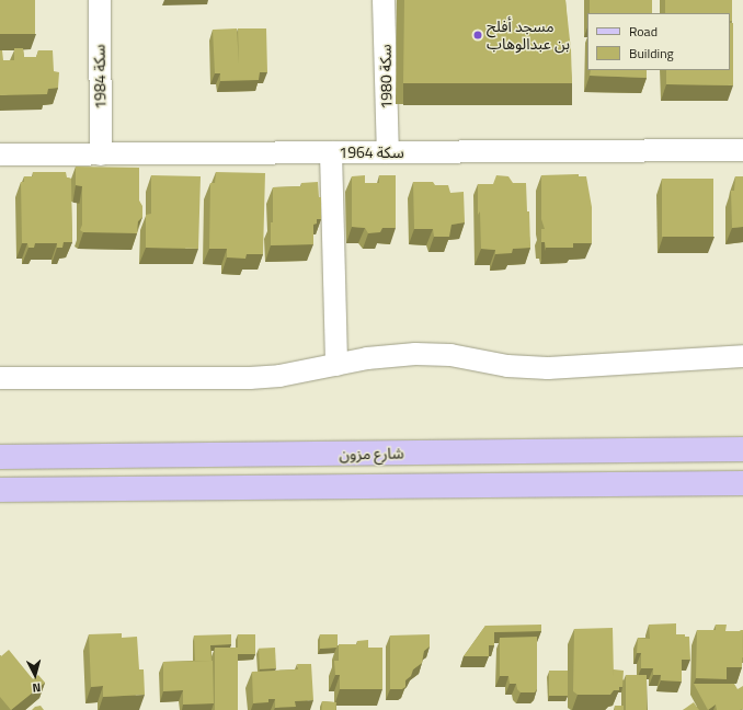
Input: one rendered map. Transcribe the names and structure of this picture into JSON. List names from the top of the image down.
{
  "streets": {
    "main road": ["شارع مزون"],
    "street": ["سكة 1984", "سكة 1980", "سكة 1964"]
  },
  "crossings": [
    ["سكة 1984", "سكة 1964"],
    ["سكة 1980", "سكة 1964"]
  ],
  "places": ["مسجد أفلح بن عبدالوهاب"],
  "legend": ["Road", "Building"],
  "north": "bottom"
}
